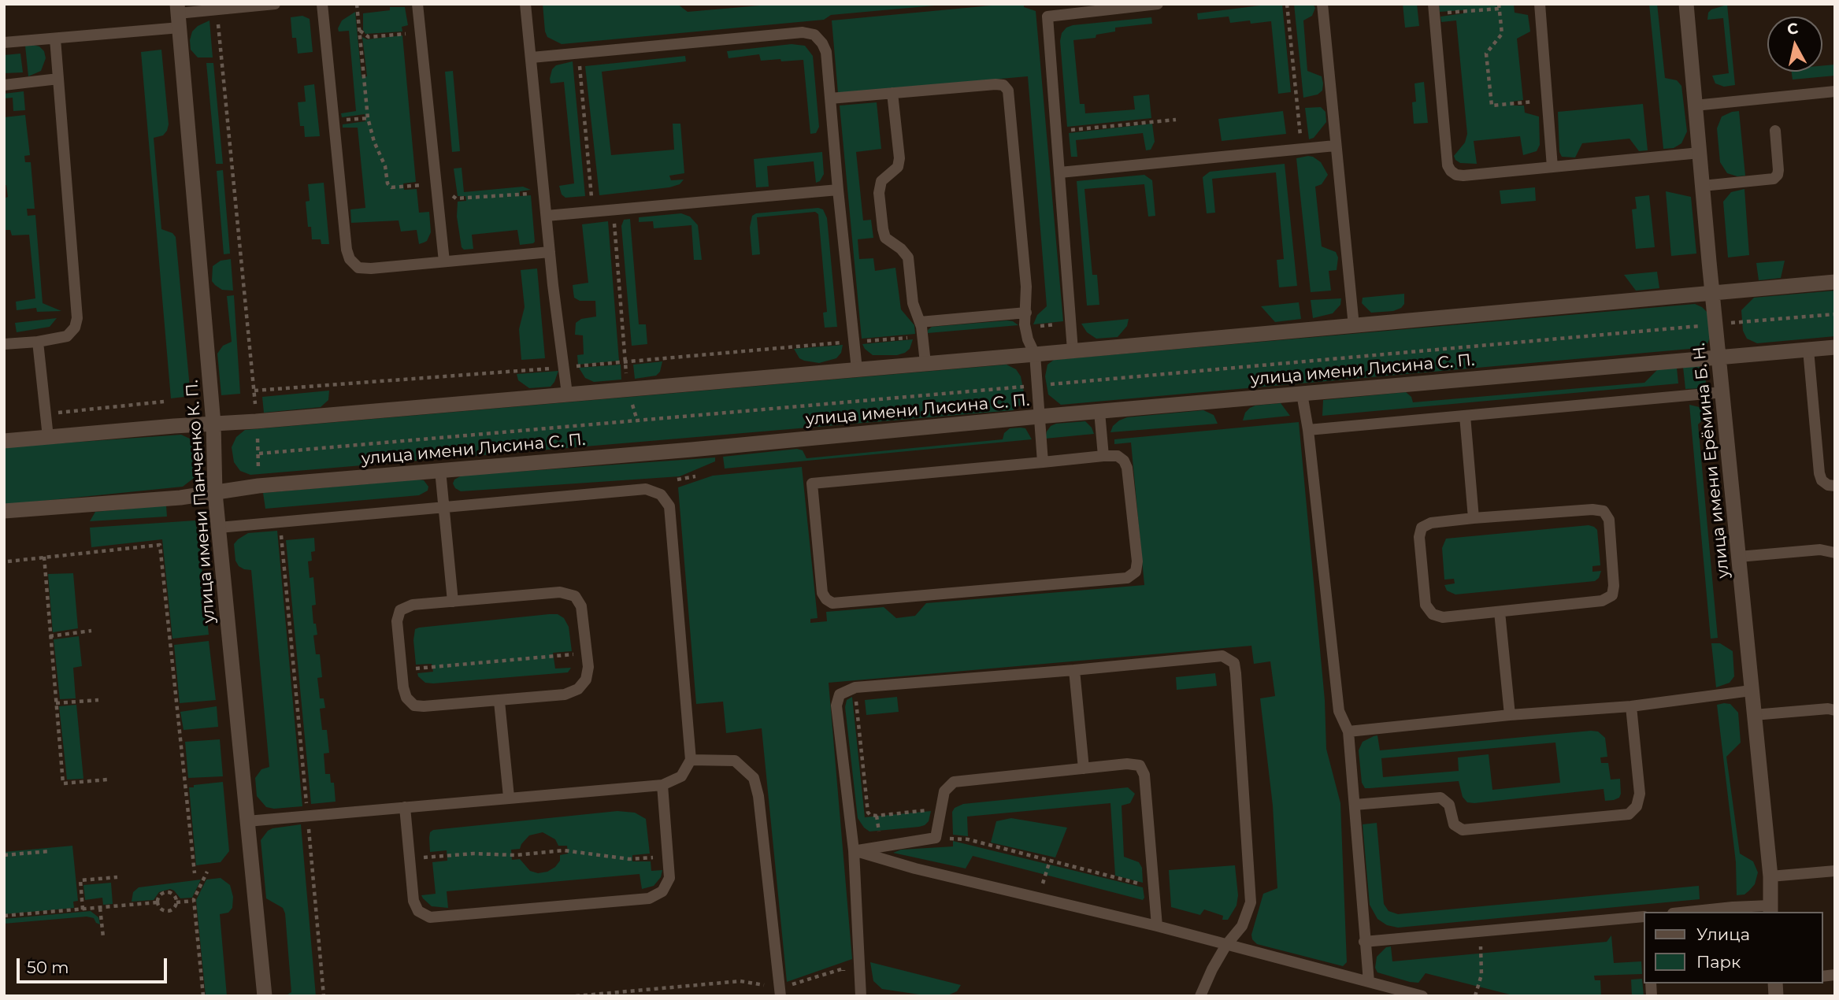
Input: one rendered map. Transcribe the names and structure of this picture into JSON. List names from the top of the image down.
{
  "streets": {
    "street": ["улица имени Лисина С. П.", "улица имени Ерёмина Б. Н.", "улица имени Панченко К. П."]
  },
  "crossings": [
    ["улица имени Лисина С. П.", "улица имени Ерёмина Б. Н."],
    ["улица имени Лисина С. П.", "улица имени Панченко К. П."]
  ],
  "legend": ["Улица", "Парк"],
  "scale_bar": "50 m",
  "north": "top"
}
